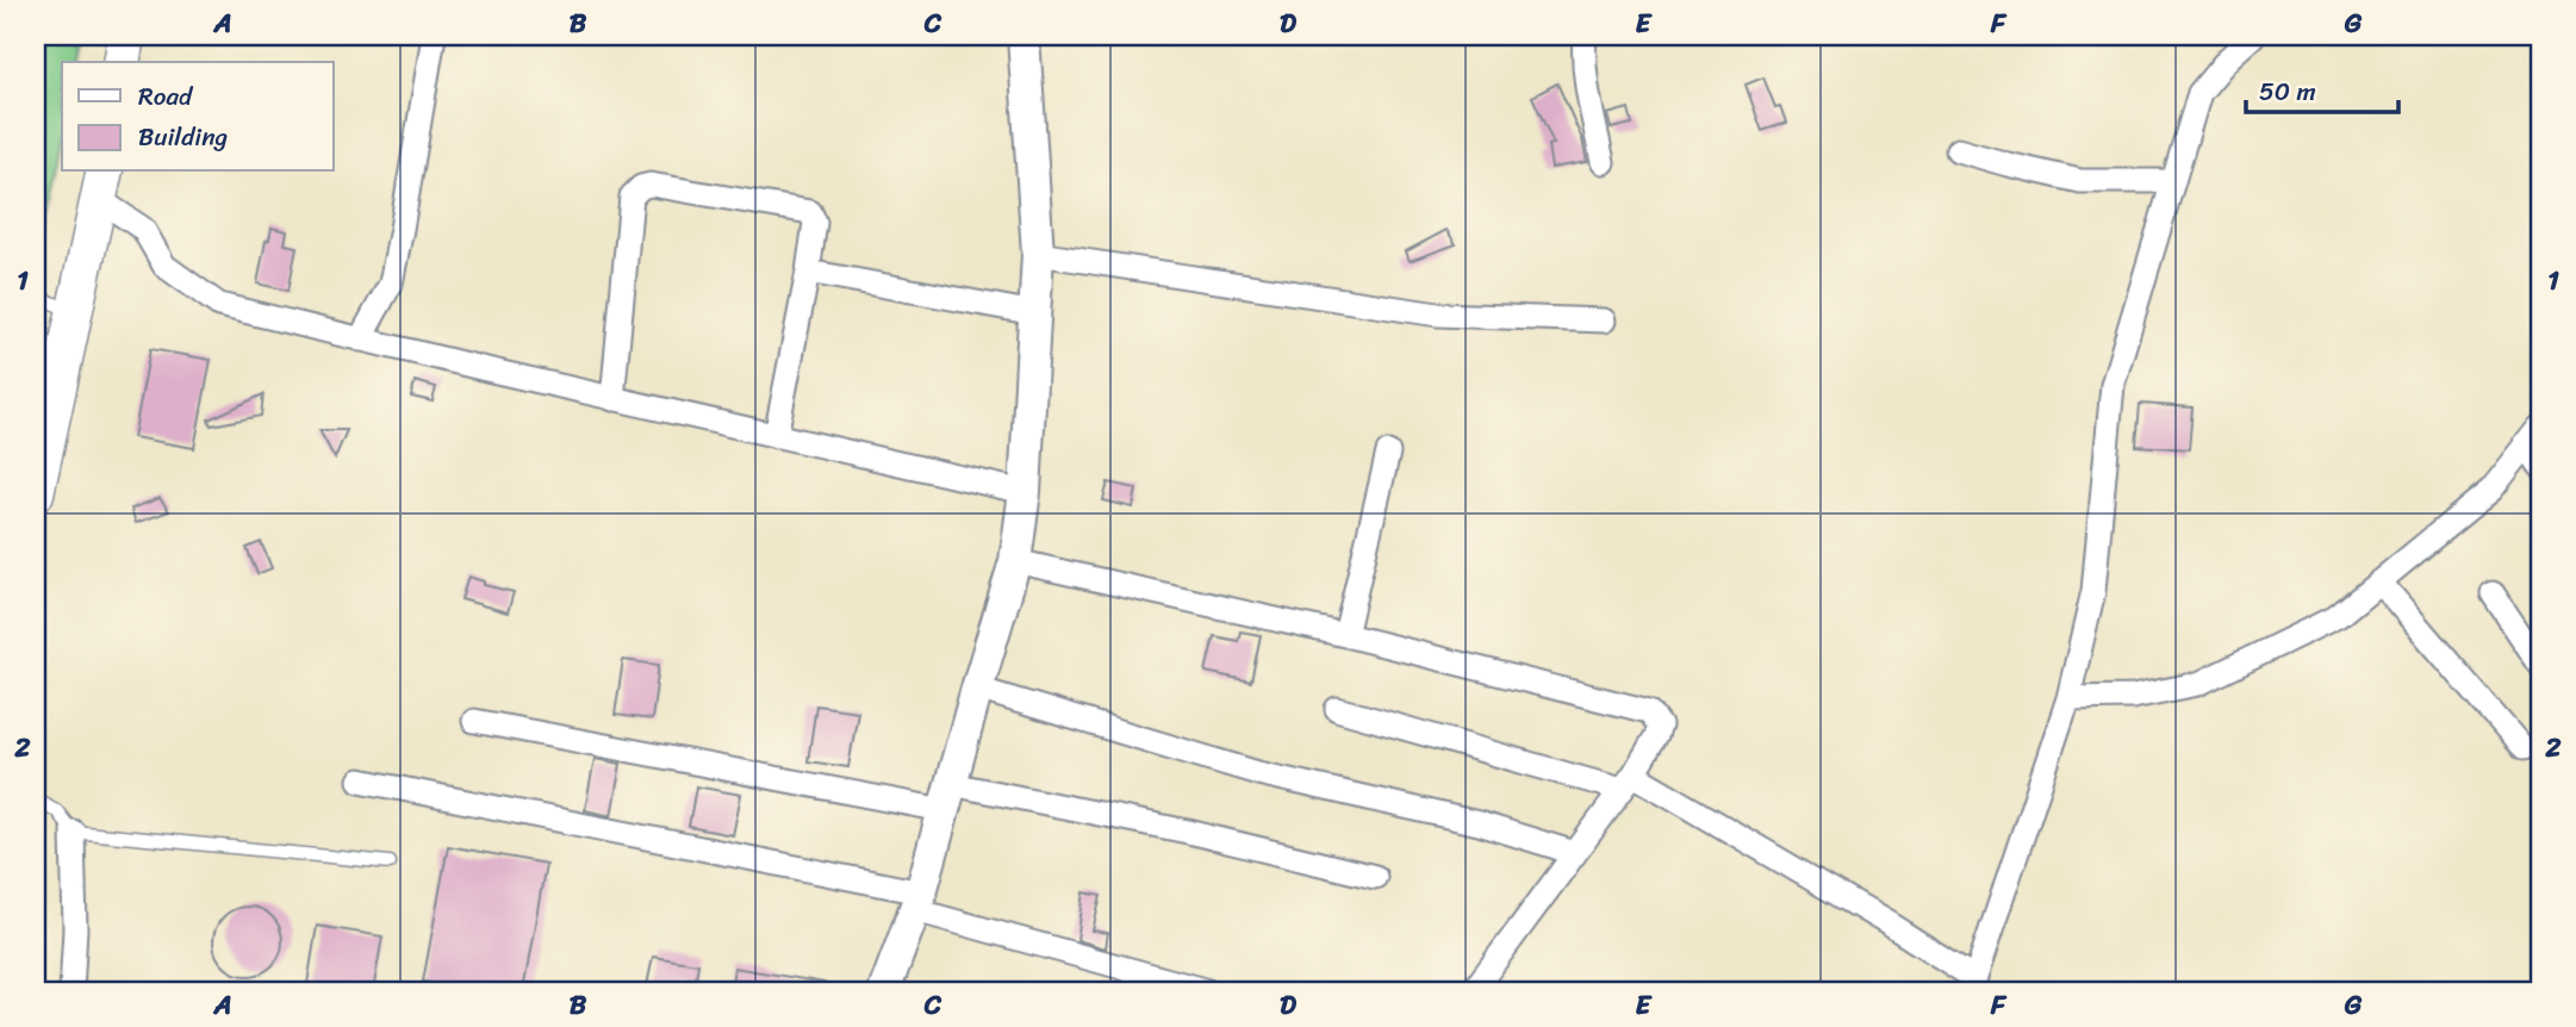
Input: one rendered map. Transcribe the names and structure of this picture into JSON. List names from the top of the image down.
{
  "legend": ["Road", "Building"],
  "scale_bar": "50 m",
  "grid": {
    "columns": [
      "A",
      "B",
      "C",
      "D",
      "E",
      "F",
      "G"
    ],
    "rows": ["1", "2"]
  }
}
